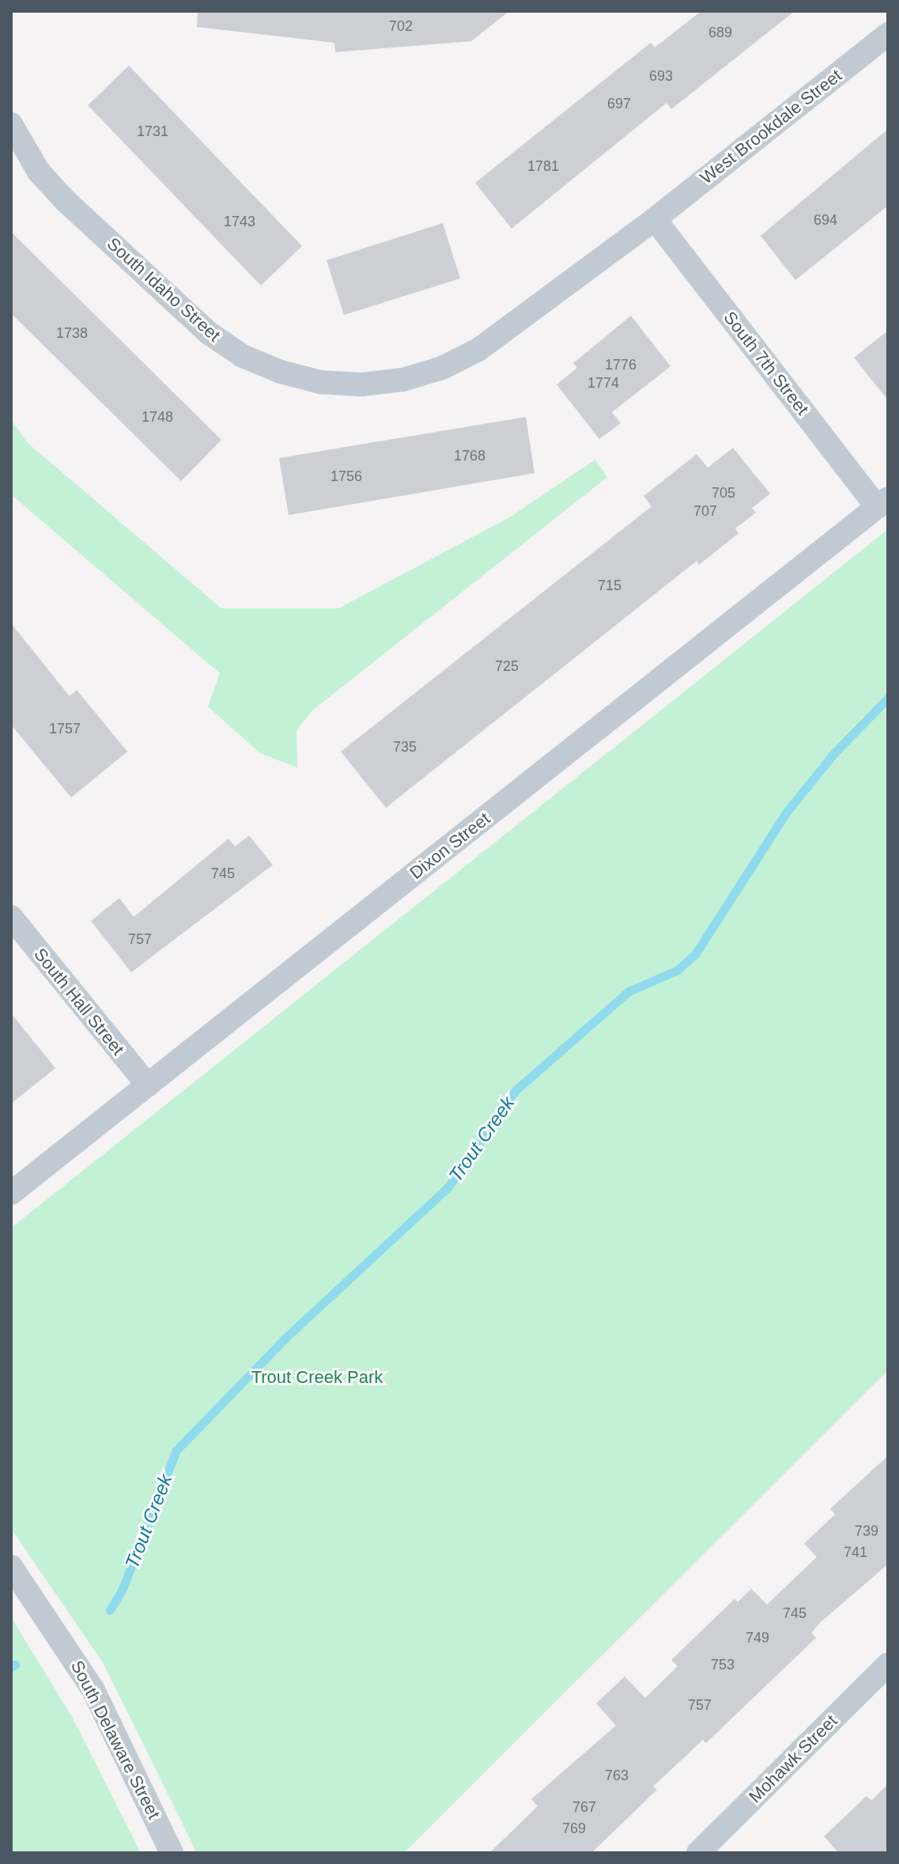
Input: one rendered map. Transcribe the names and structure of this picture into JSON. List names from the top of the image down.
{
  "streets": {
    "street": [
      "West Brookdale Street",
      "South Idaho Street",
      "South 7th Street",
      "Dixon Street",
      "South Hall Street",
      "South Delaware Street",
      "Mohawk Street"
    ]
  },
  "crossings": [
    ["West Brookdale Street", "South Idaho Street"],
    ["West Brookdale Street", "South 7th Street"],
    ["South Idaho Street", "South 7th Street"],
    ["South 7th Street", "Dixon Street"],
    ["Dixon Street", "South Hall Street"]
  ],
  "water": ["Trout Creek"],
  "parks": ["Trout Creek Park"],
  "house_numbers": [
    "702",
    "689",
    "693",
    "697",
    "1731",
    "1781",
    "694",
    "1743",
    "1738",
    "1776",
    "1774",
    "1748",
    "1768",
    "1756",
    "705",
    "707",
    "715",
    "725",
    "1757",
    "735",
    "745",
    "757",
    "739",
    "741",
    "745",
    "749",
    "753",
    "757",
    "763",
    "767",
    "769"
  ]
}
